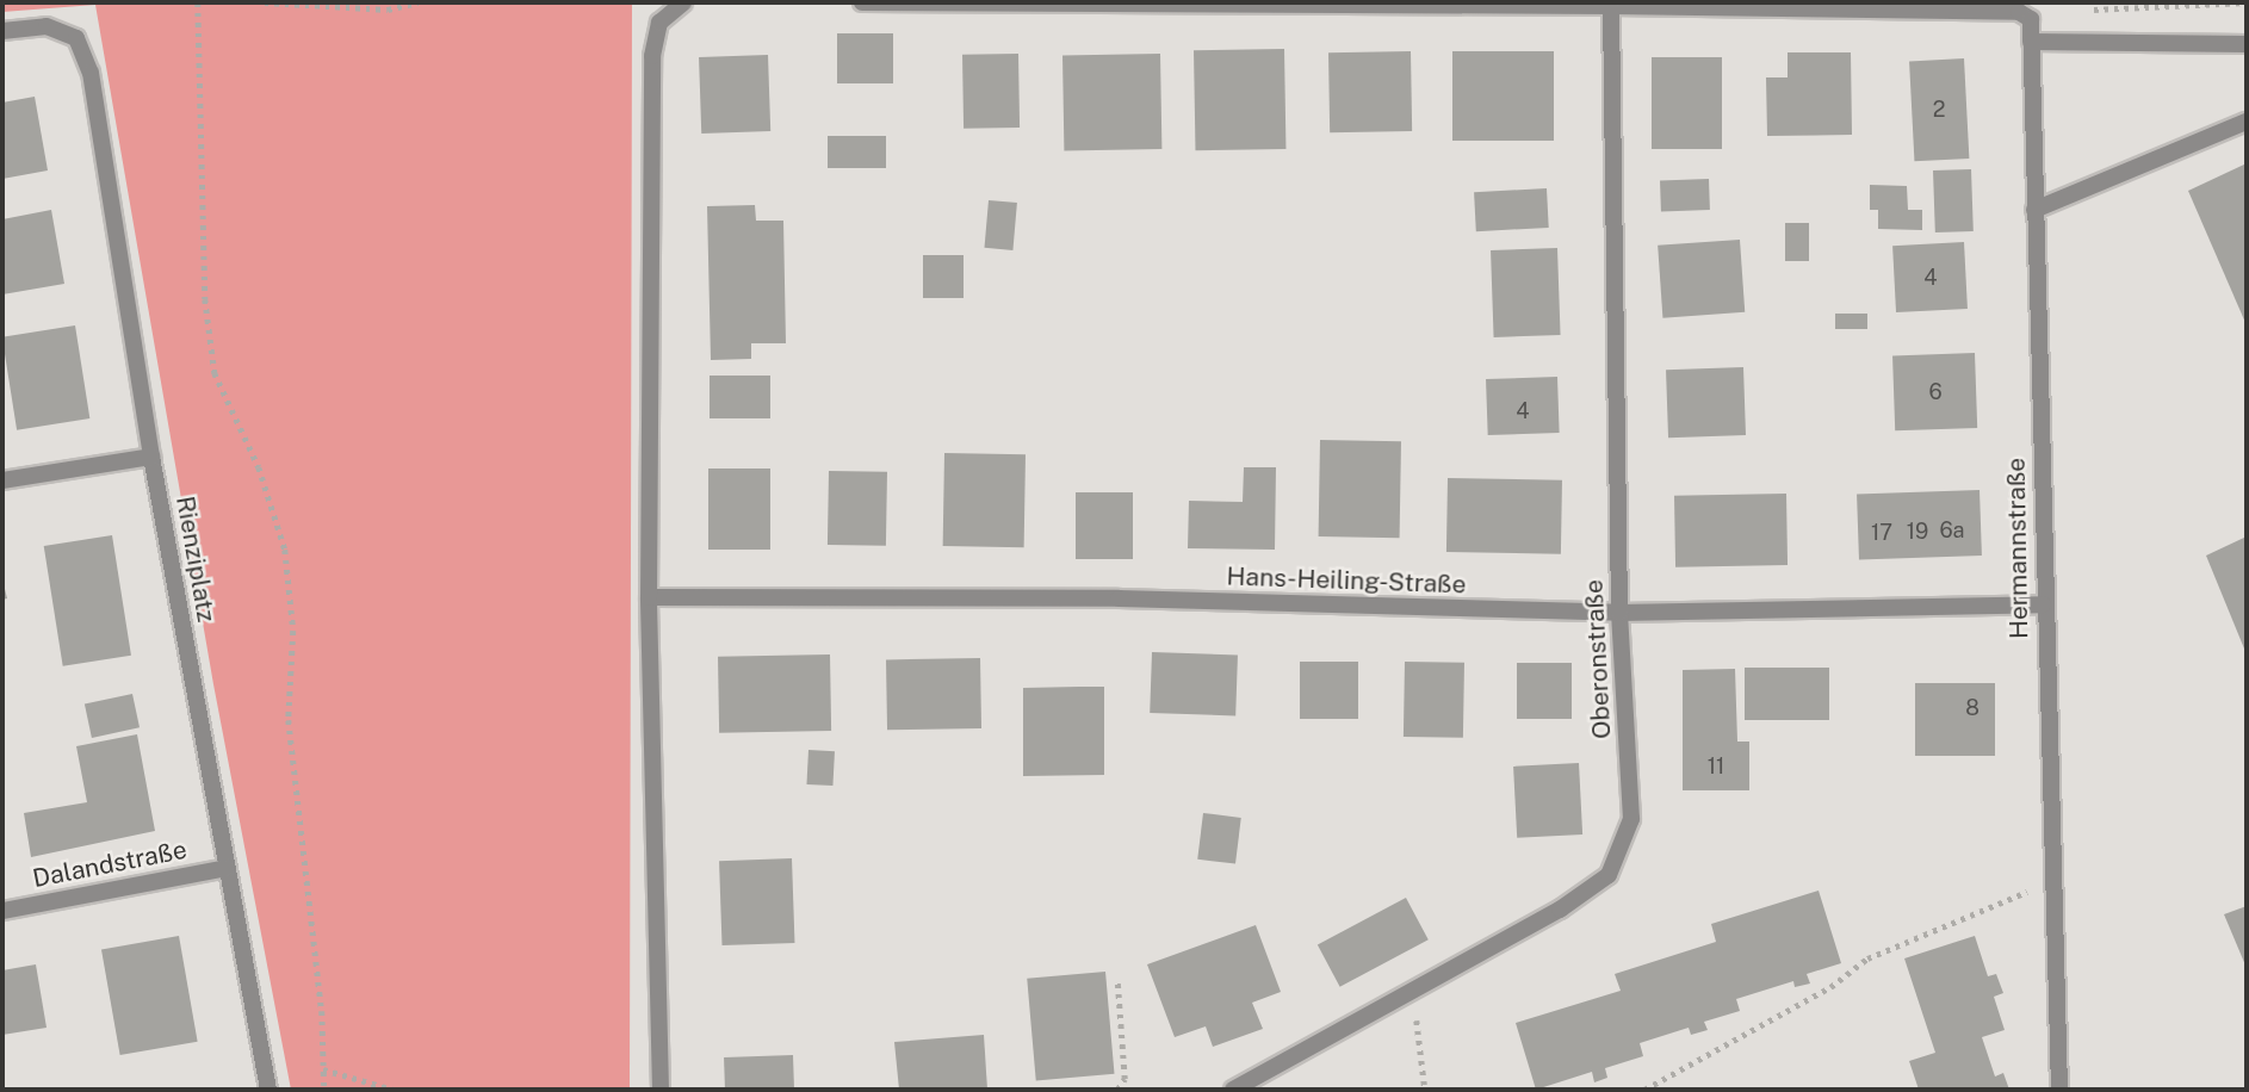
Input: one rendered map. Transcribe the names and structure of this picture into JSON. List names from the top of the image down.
{
  "streets": {
    "street": [
      "Hermannstraße",
      "Rienziplatz",
      "Hans-Heiling-Straße",
      "Oberonstraße",
      "Dalandstraße"
    ]
  },
  "crossings": [
    ["Hermannstraße", "Hans-Heiling-Straße"],
    ["Hermannstraße", "Oberonstraße"],
    ["Rienziplatz", "Dalandstraße"],
    ["Hans-Heiling-Straße", "Oberonstraße"]
  ],
  "house_numbers": [
    "2",
    "4",
    "6",
    "4",
    "6a",
    "19",
    "17",
    "8",
    "11"
  ]
}
